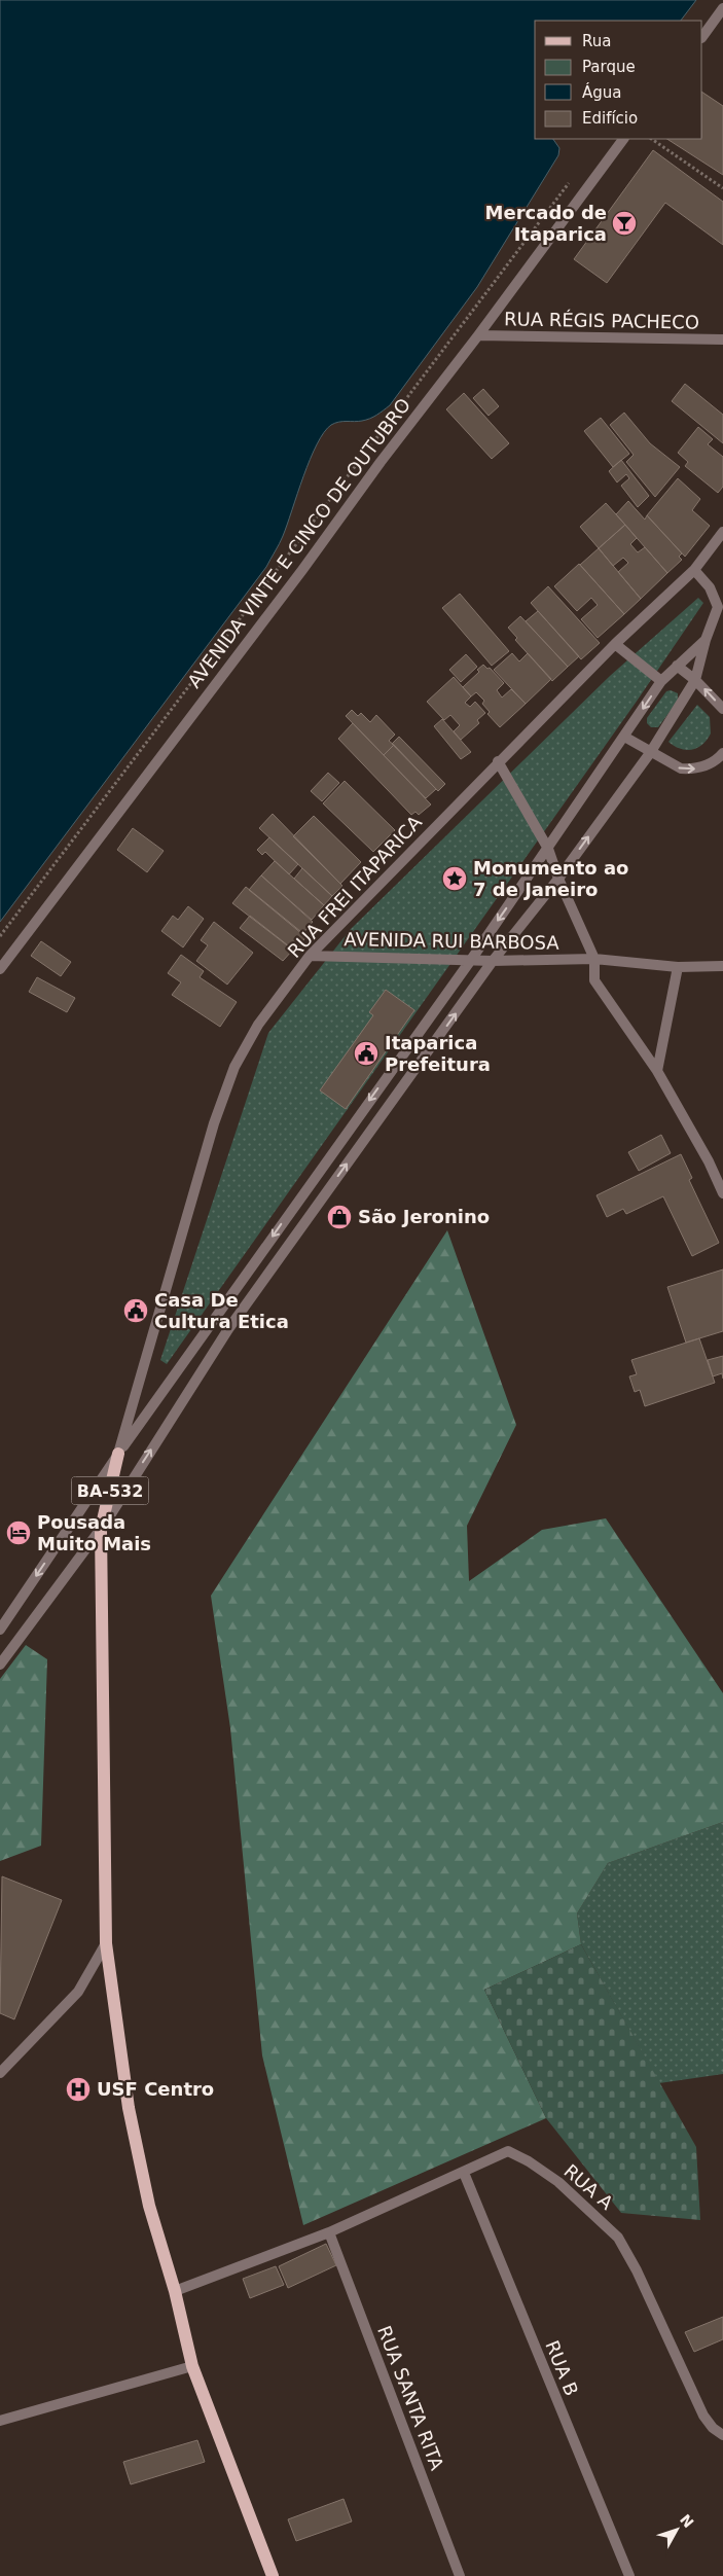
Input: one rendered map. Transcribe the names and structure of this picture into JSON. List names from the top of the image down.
{
  "streets": {
    "main road": ["BA-532"],
    "street": [
      "RUA RÉGIS PACHECO",
      "AVENIDA VINTE E CINCO DE OUTUBRO",
      "RUA FREI ITAPARICA",
      "AVENIDA RUI BARBOSA",
      "RUA A",
      "RUA B",
      "RUA SANTA RITA"
    ]
  },
  "crossings": [
    ["RUA RÉGIS PACHECO", "AVENIDA VINTE E CINCO DE OUTUBRO"],
    ["RUA FREI ITAPARICA", "AVENIDA RUI BARBOSA"],
    ["RUA FREI ITAPARICA", "BA-532"],
    ["AVENIDA RUI BARBOSA", "BA-532"],
    ["BA-532", "RUA A"],
    ["RUA A", "RUA B"],
    ["RUA A", "RUA SANTA RITA"]
  ],
  "places": {
    "bar": ["Mercado de Itaparica"],
    "place": ["Monumento ao 7 de Janeiro"],
    "public building": ["Itaparica Prefeitura", "Casa De Cultura Etica"],
    "shop": ["São Jeronino"],
    "hotel": ["Pousada Muito Mais"],
    "hospital": ["USF Centro"]
  },
  "legend": [
    "Rua",
    "Parque",
    "Água",
    "Edifício"
  ],
  "north": "top right"
}
